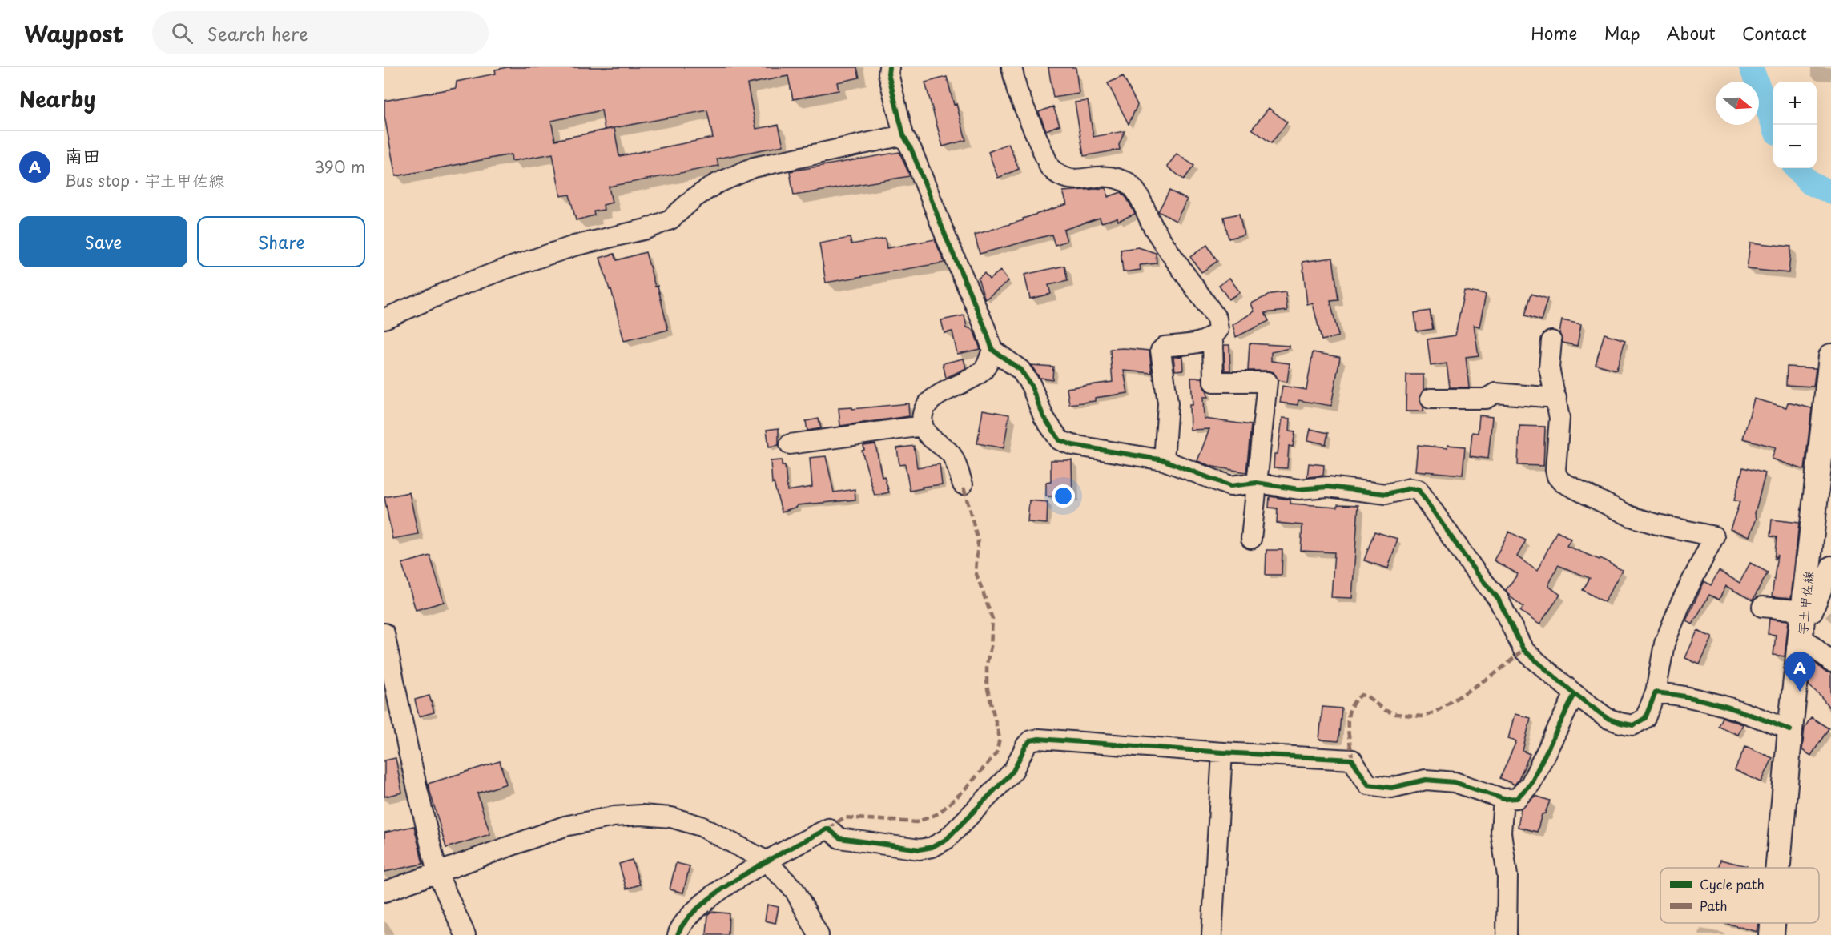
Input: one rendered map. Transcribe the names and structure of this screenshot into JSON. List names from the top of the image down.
{
  "streets": {
    "main road": ["宇土甲佐線"]
  },
  "legend": ["Cycle path", "Path"],
  "north": "right",
  "page": {
    "header": "Waypost",
    "search": "Search here",
    "nav": [
      "Home",
      "Map",
      "About",
      "Contact"
    ],
    "heading": "Nearby",
    "map_buttons": ["+", "−"],
    "list": [
      {
        "mark": "A",
        "name": "南田",
        "note": "Bus stop · 宇土甲佐線",
        "value": "390 m"
      }
    ],
    "buttons": ["Save", "Share"],
    "pins": "A"
  }
}
